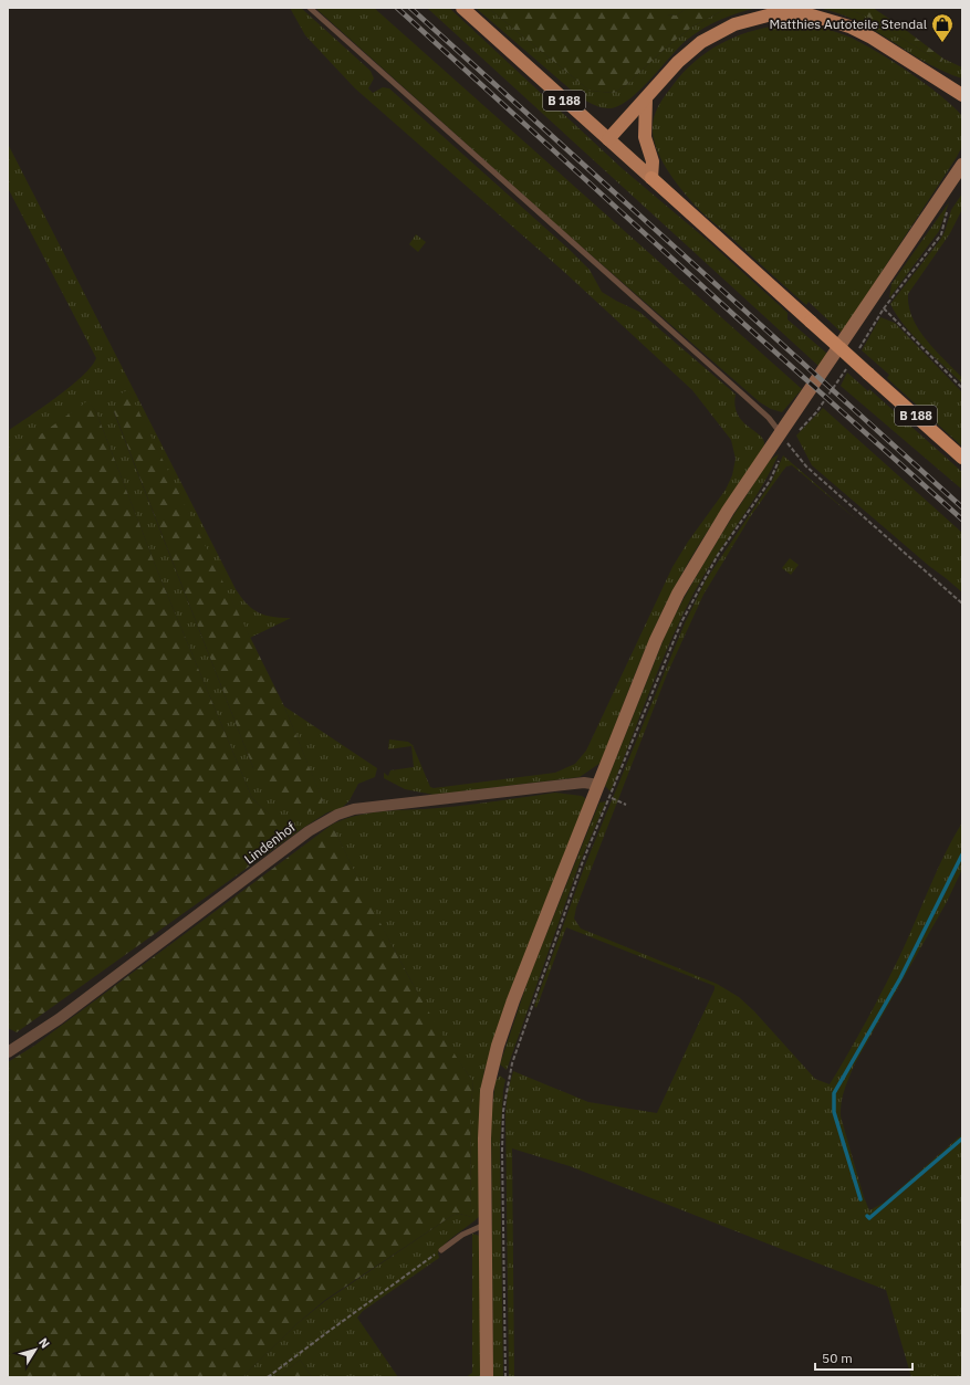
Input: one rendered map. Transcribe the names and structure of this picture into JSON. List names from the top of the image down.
{
  "streets": {
    "highway": ["B 188"],
    "street": ["Lindenhof"]
  },
  "places": {
    "shop": ["Matthies Autoteile Stendal"]
  },
  "scale_bar": "50 m",
  "north": "top right"
}
